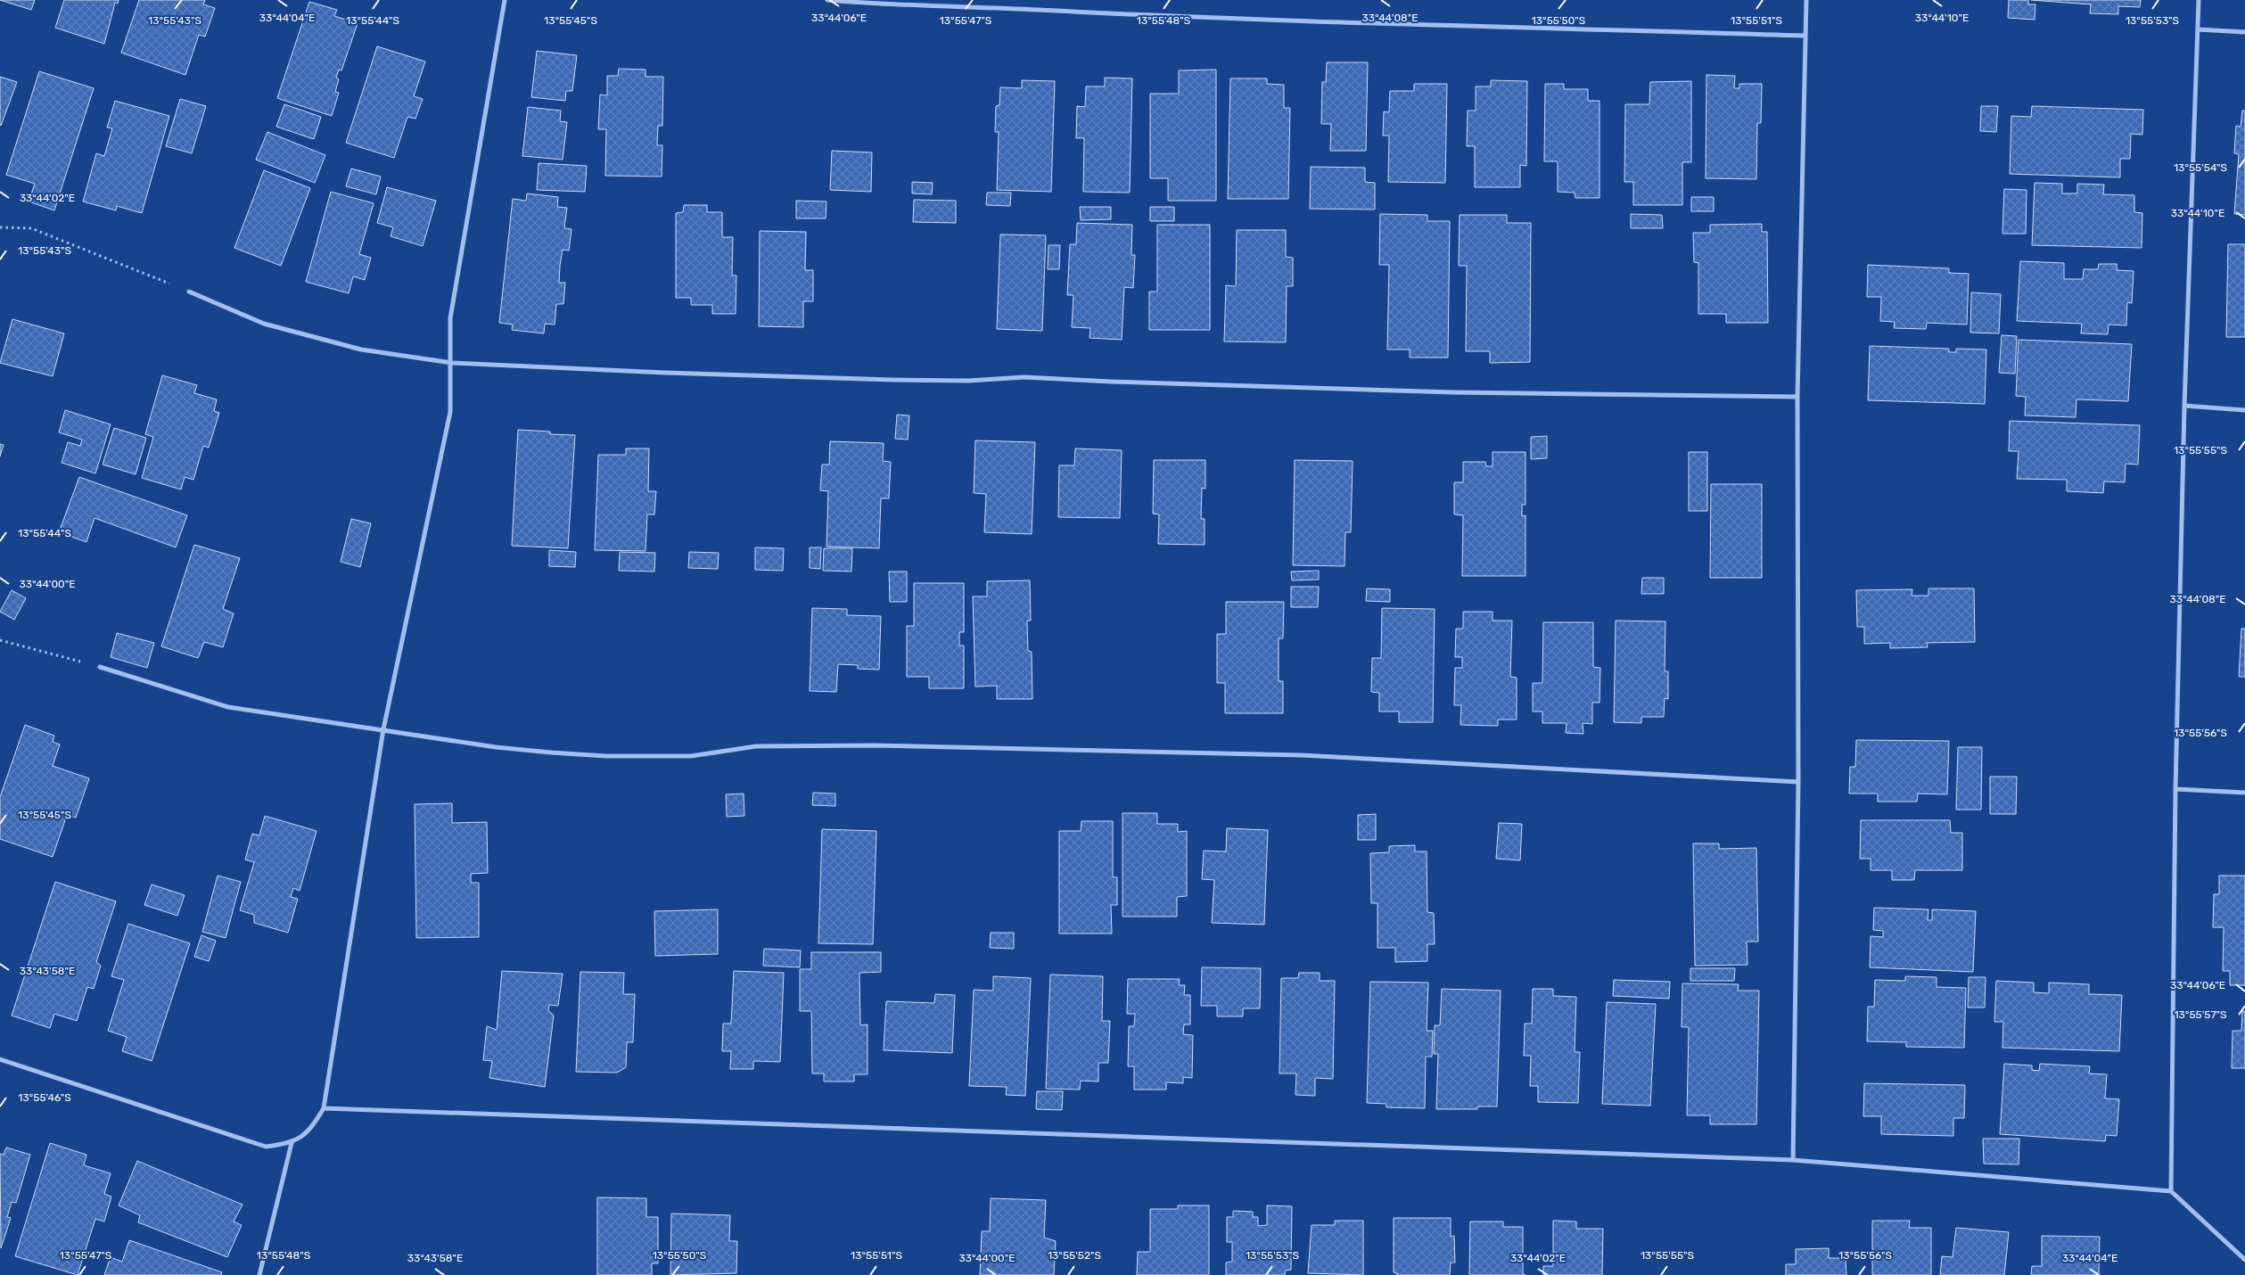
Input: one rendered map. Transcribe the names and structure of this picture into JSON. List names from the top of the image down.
{
  "coordinates": [
    "33°44'04\"E",
    "33°44'06\"E",
    "33°44'08\"E",
    "33°44'10\"E",
    "13°55'43\"S",
    "13°55'44\"S",
    "13°55'45\"S",
    "13°55'47\"S",
    "13°55'48\"S",
    "13°55'50\"S",
    "13°55'51\"S",
    "13°55'53\"S",
    "13°55'54\"S",
    "33°44'02\"E",
    "13°55'55\"S",
    "33°44'00\"E",
    "13°55'56\"S",
    "33°43'58\"E",
    "13°55'57\"S",
    "13°55'46\"S",
    "13°55'52\"S"
  ]
}
